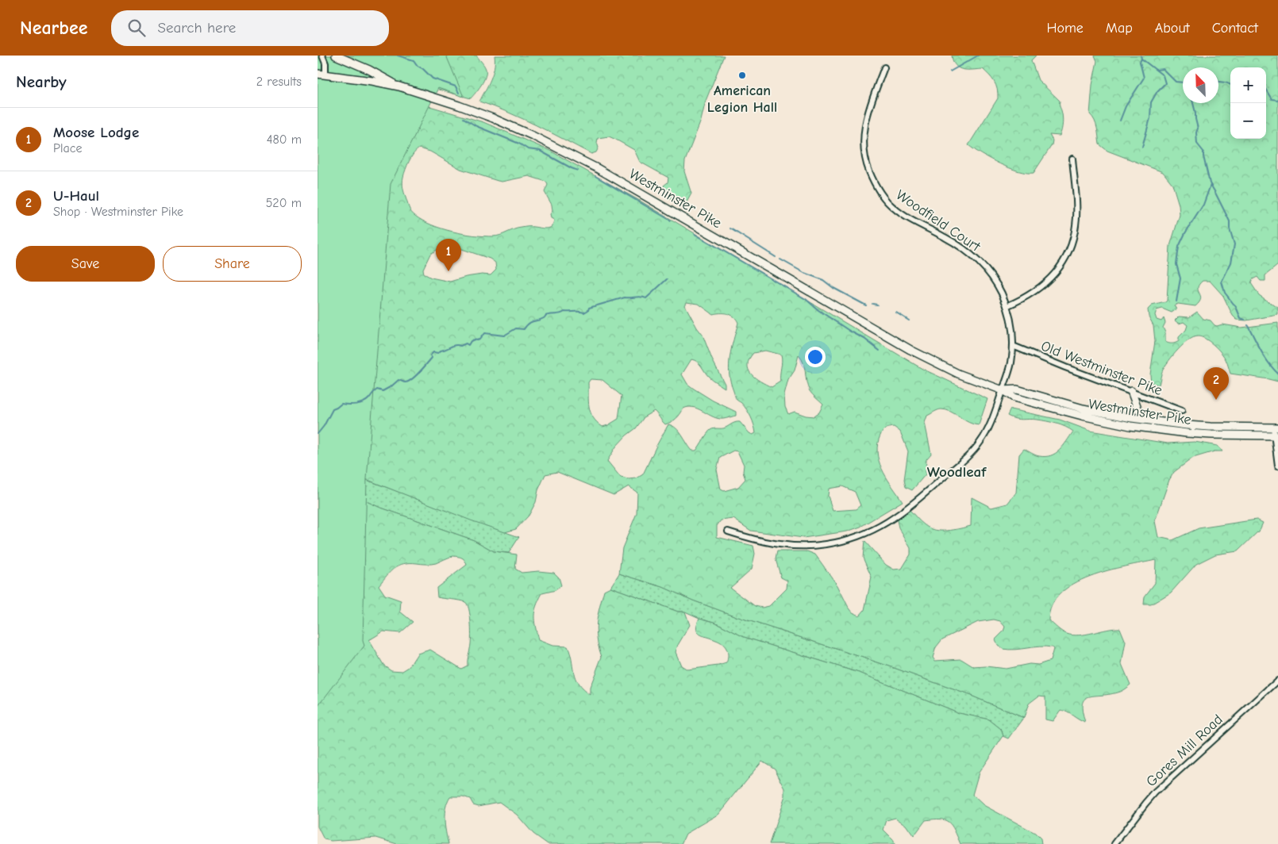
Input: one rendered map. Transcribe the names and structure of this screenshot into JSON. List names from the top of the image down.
{
  "streets": {
    "highway": ["Westminster Pike"],
    "street": ["Woodfield Court", "Old Westminster Pike", "Gores Mill Road"]
  },
  "crossings": [
    ["Westminster Pike", "Woodfield Court"],
    ["Woodfield Court", "Old Westminster Pike"]
  ],
  "districts": ["Woodleaf"],
  "places": ["American Legion Hall"],
  "north": "top left",
  "page": {
    "header": "Nearbee",
    "search": "Search here",
    "nav": [
      "Home",
      "Map",
      "About",
      "Contact"
    ],
    "heading": ["Nearby", "2 results"],
    "map_buttons": ["+", "−"],
    "list": [
      {
        "mark": "1",
        "name": "Moose Lodge",
        "note": "Place",
        "value": "480 m"
      },
      {
        "mark": "2",
        "name": "U-Haul",
        "note": "Shop · Westminster Pike",
        "value": "520 m"
      }
    ],
    "buttons": ["Save", "Share"],
    "pins": ["1", "2"]
  }
}
